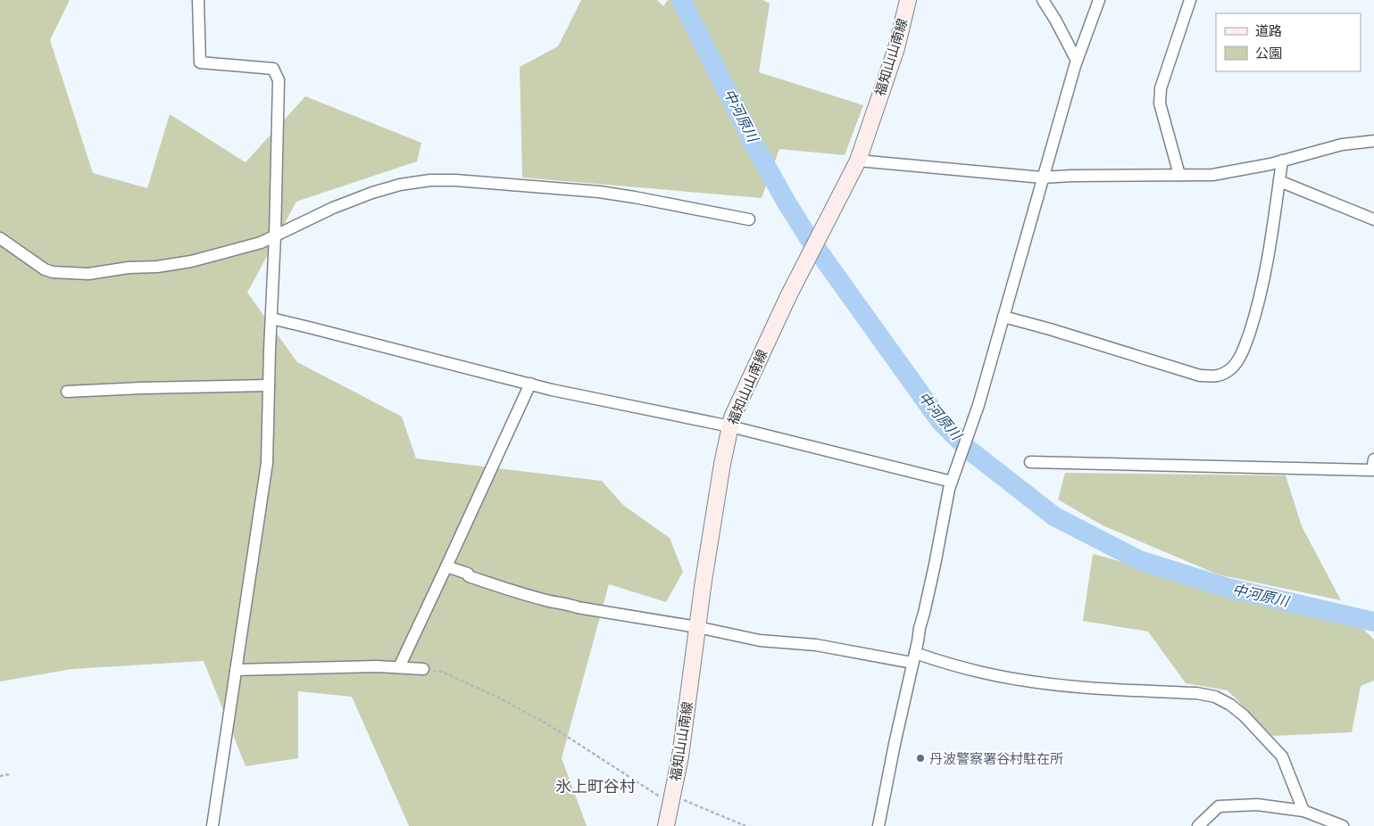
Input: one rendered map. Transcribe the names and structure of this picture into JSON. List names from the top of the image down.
{
  "streets": {
    "main road": ["福知山山南線"]
  },
  "districts": ["氷上町谷村"],
  "water": ["中河原川"],
  "places": ["丹波警察署谷村駐在所"],
  "legend": ["道路", "公園"]
}
